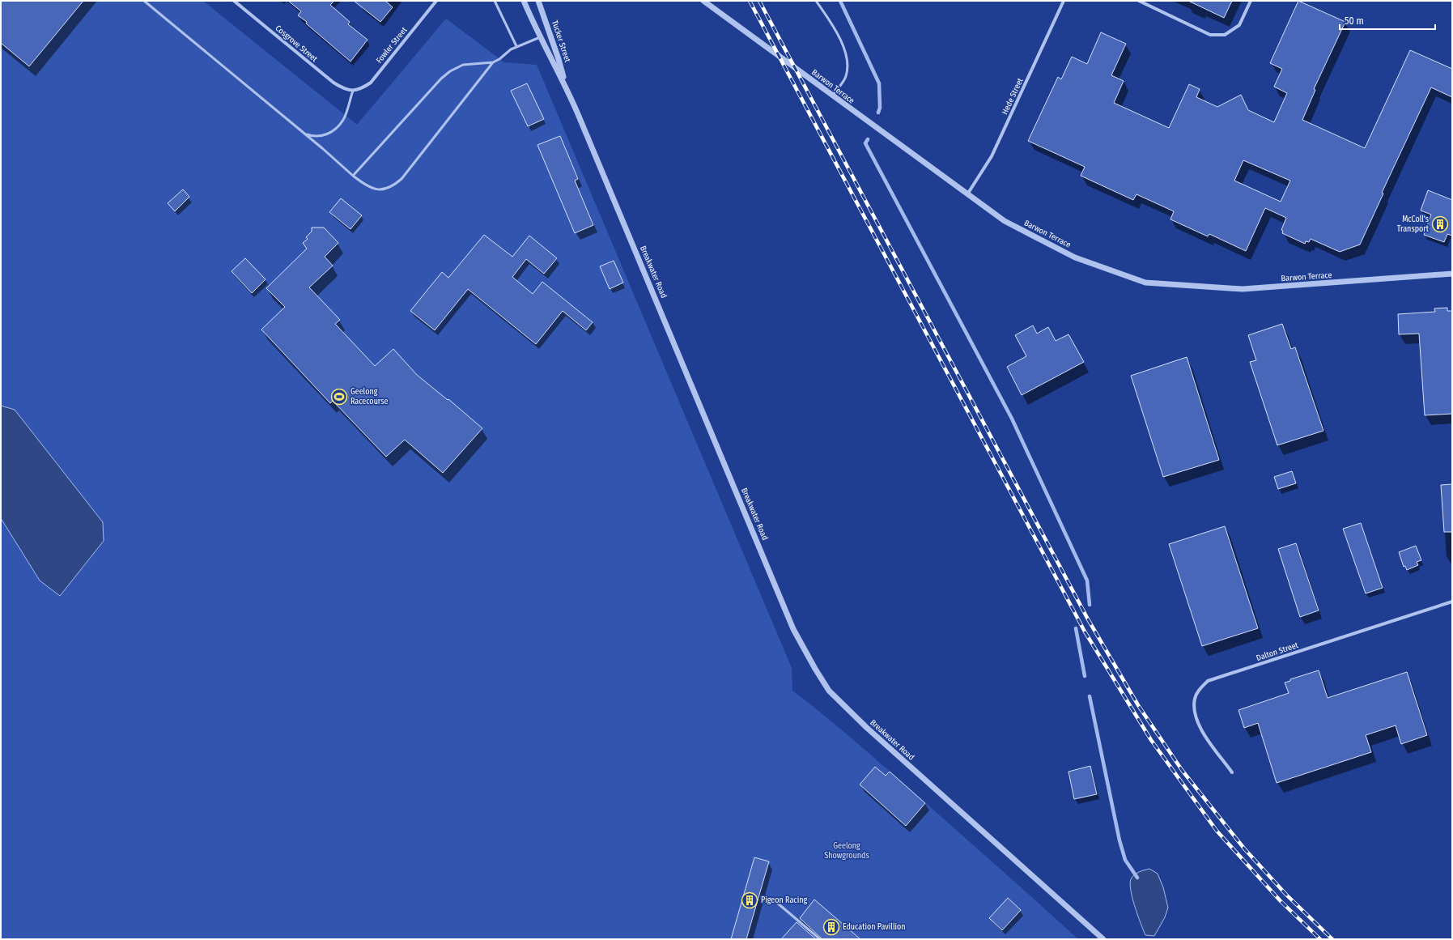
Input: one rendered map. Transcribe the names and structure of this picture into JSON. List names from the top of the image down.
{
  "streets": {
    "street": [
      "Tucker Street",
      "Cosgrove Street",
      "Fowler Street",
      "Barwon Terrace",
      "Hede Street",
      "Breakwater Road",
      "Dalton Street"
    ]
  },
  "crossings": [
    ["Tucker Street", "Breakwater Road"],
    ["Cosgrove Street", "Fowler Street"],
    ["Barwon Terrace", "Hede Street"]
  ],
  "parks": ["Geelong Showgrounds"],
  "places": {
    "building": ["McColl's Transport", "Pigeon Racing", "Education Pavillion"],
    "sports": ["Geelong Racecourse"]
  },
  "scale_bar": "50 m"
}
